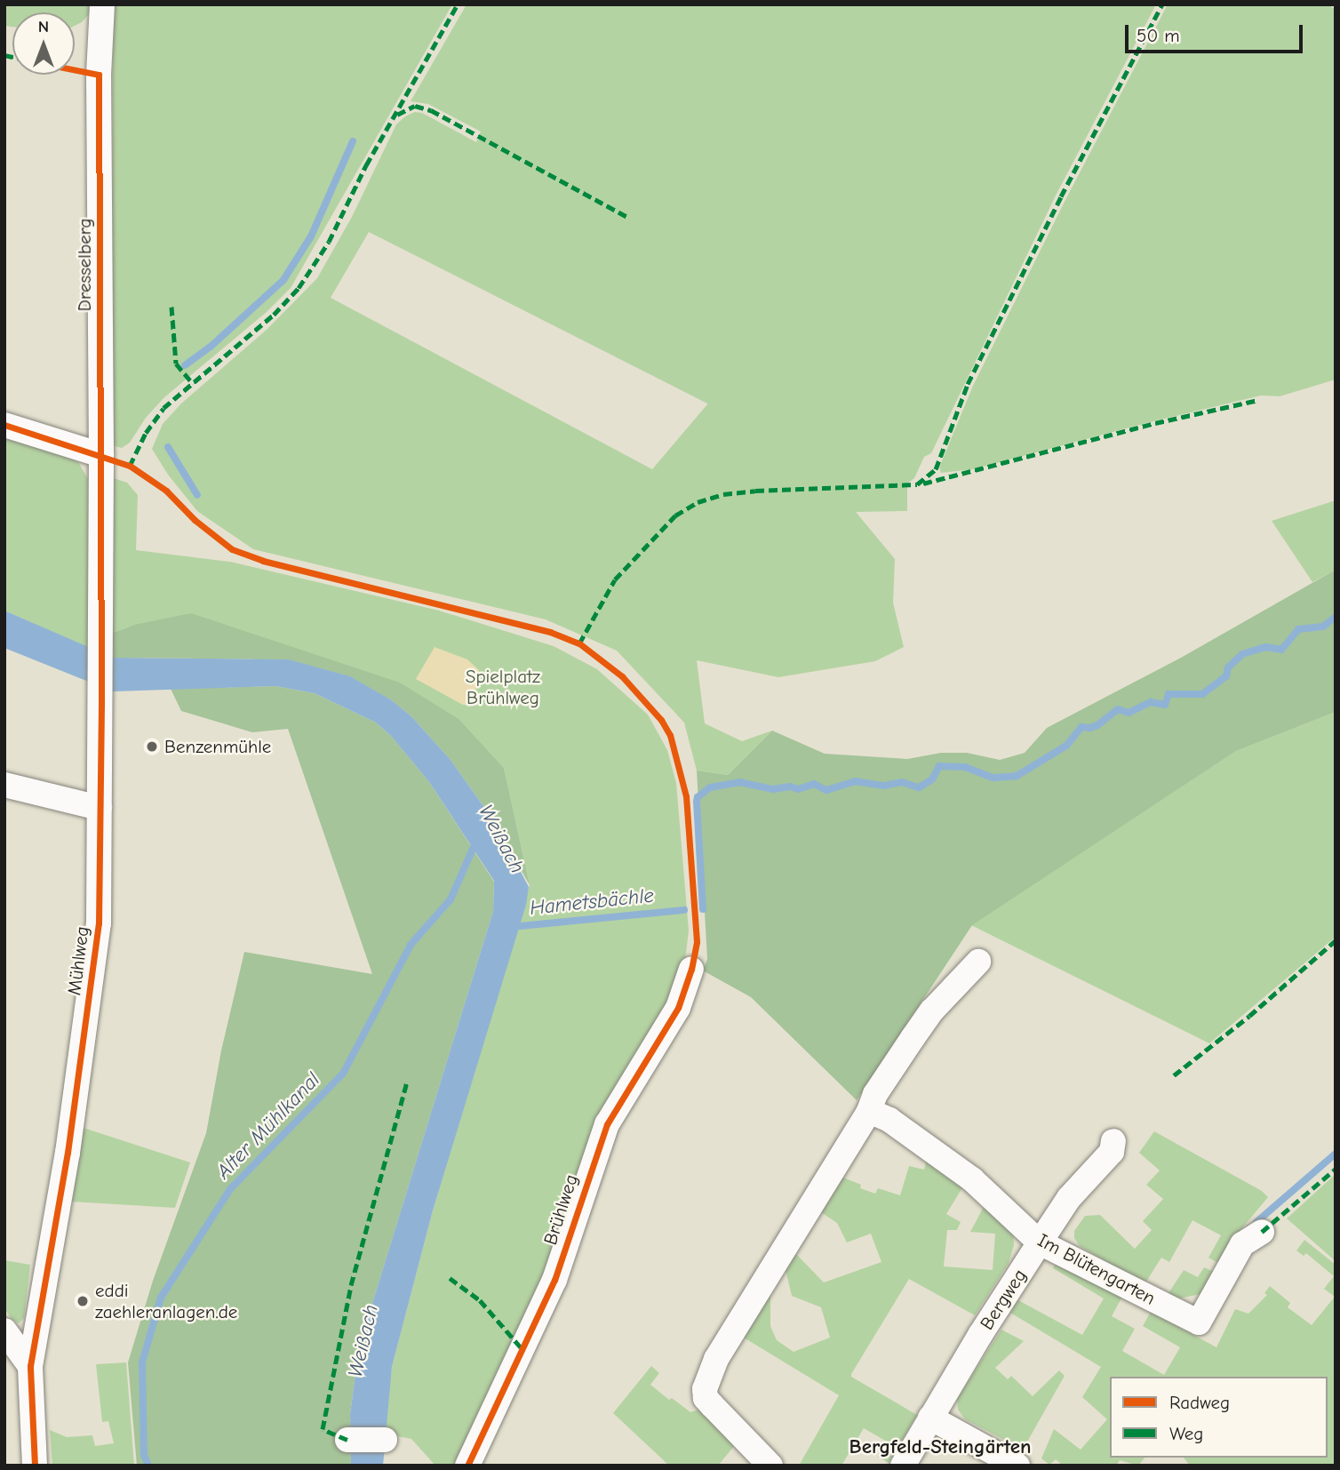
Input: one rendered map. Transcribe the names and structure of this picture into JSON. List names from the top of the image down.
{
  "streets": {
    "street": [
      "Dresselberg",
      "Mühlweg",
      "Brühlweg",
      "Im Blütengarten",
      "Bergweg"
    ]
  },
  "crossings": [
    ["Dresselberg", "Mühlweg"],
    ["Im Blütengarten", "Bergweg"]
  ],
  "districts": ["Bergfeld-Steingärten"],
  "water": ["Weißach", "Hametsbächle", "Alter Mühlkanal"],
  "parks": ["Spielplatz Brühlweg"],
  "places": ["Benzenmühle", "eddi zaehleranlagen.de"],
  "legend": ["Radweg", "Weg"],
  "scale_bar": "50 m",
  "north": "top"
}
